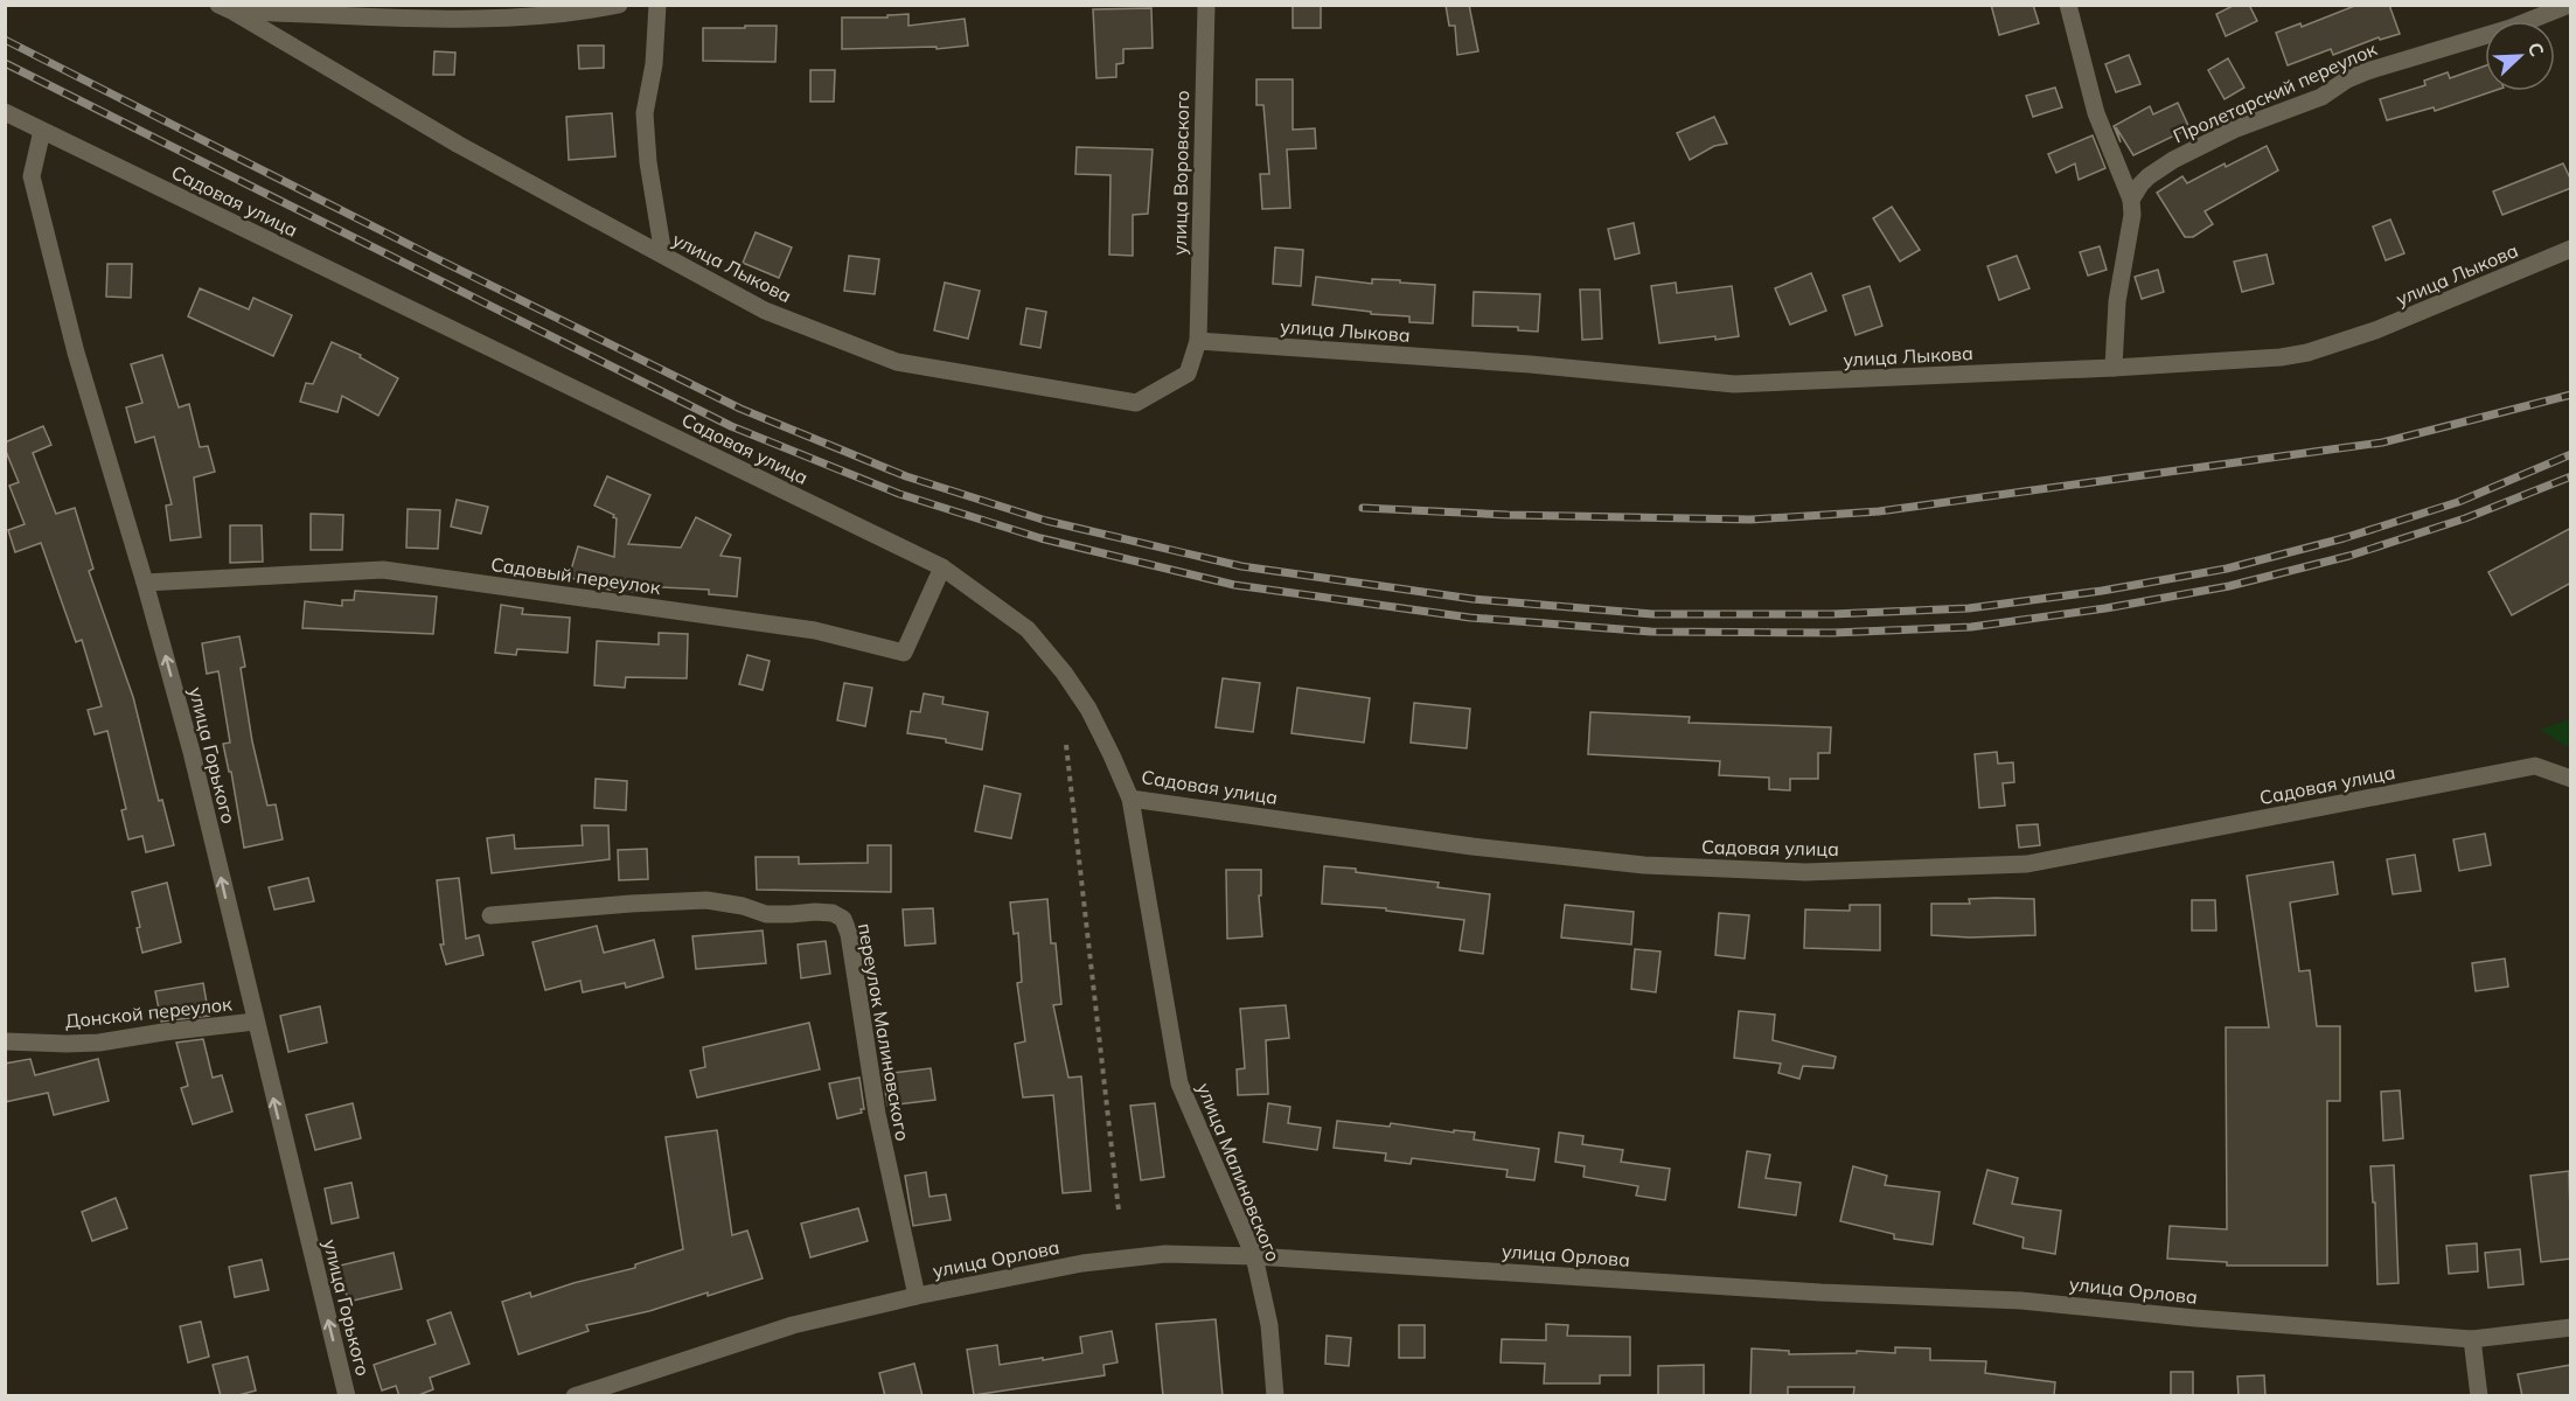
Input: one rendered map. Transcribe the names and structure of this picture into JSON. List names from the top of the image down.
{
  "streets": {
    "street": [
      "Пролетарский переулок",
      "улица Воровского",
      "Садовая улица",
      "улица Лыкова",
      "Садовый переулок",
      "улица Горького",
      "Донской переулок",
      "переулок Малиновского",
      "улица Малиновского",
      "улица Орлова"
    ]
  },
  "crossings": [
    ["улица Воровского", "улица Лыкова"],
    ["Садовая улица", "Садовый переулок"],
    ["Садовая улица", "улица Горького"],
    ["Садовая улица", "улица Малиновского"],
    ["Садовый переулок", "улица Горького"],
    ["улица Горького", "Донской переулок"],
    ["переулок Малиновского", "улица Орлова"],
    ["улица Малиновского", "улица Орлова"]
  ],
  "one_way": ["улица Горького"],
  "north": "top right"
}
